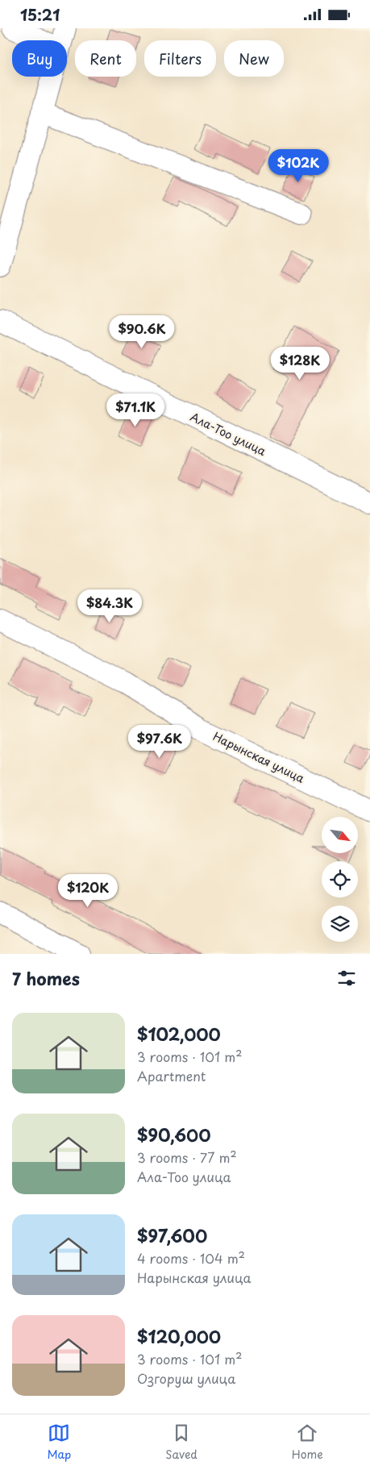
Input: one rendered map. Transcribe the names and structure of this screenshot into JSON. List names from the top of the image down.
{
  "streets": {
    "street": ["Ала-Тоо улица", "Нарынская улица"]
  },
  "north": "bottom right",
  "page": {
    "status": "15:21",
    "chip": [
      "Buy",
      "Rent",
      "Filters",
      "New"
    ],
    "price": [
      "$102K",
      "$90.6K",
      "$128K",
      "$71.1K",
      "$84.3K",
      "$97.6K",
      "$120K"
    ],
    "heading": "7 homes",
    "list": [
      {
        "name": "$102,000",
        "note": "3 rooms · 101 m² · Apartment"
      },
      {
        "name": "$90,600",
        "note": "3 rooms · 77 m² · Ала-Тоо улица"
      },
      {
        "name": "$97,600",
        "note": "4 rooms · 104 m² · Нарынская улица"
      },
      {
        "name": "$120,000",
        "note": "3 rooms · 101 m² · Озгоруш улица"
      }
    ],
    "tabs": ["Map", "Saved", "Home"]
  }
}
